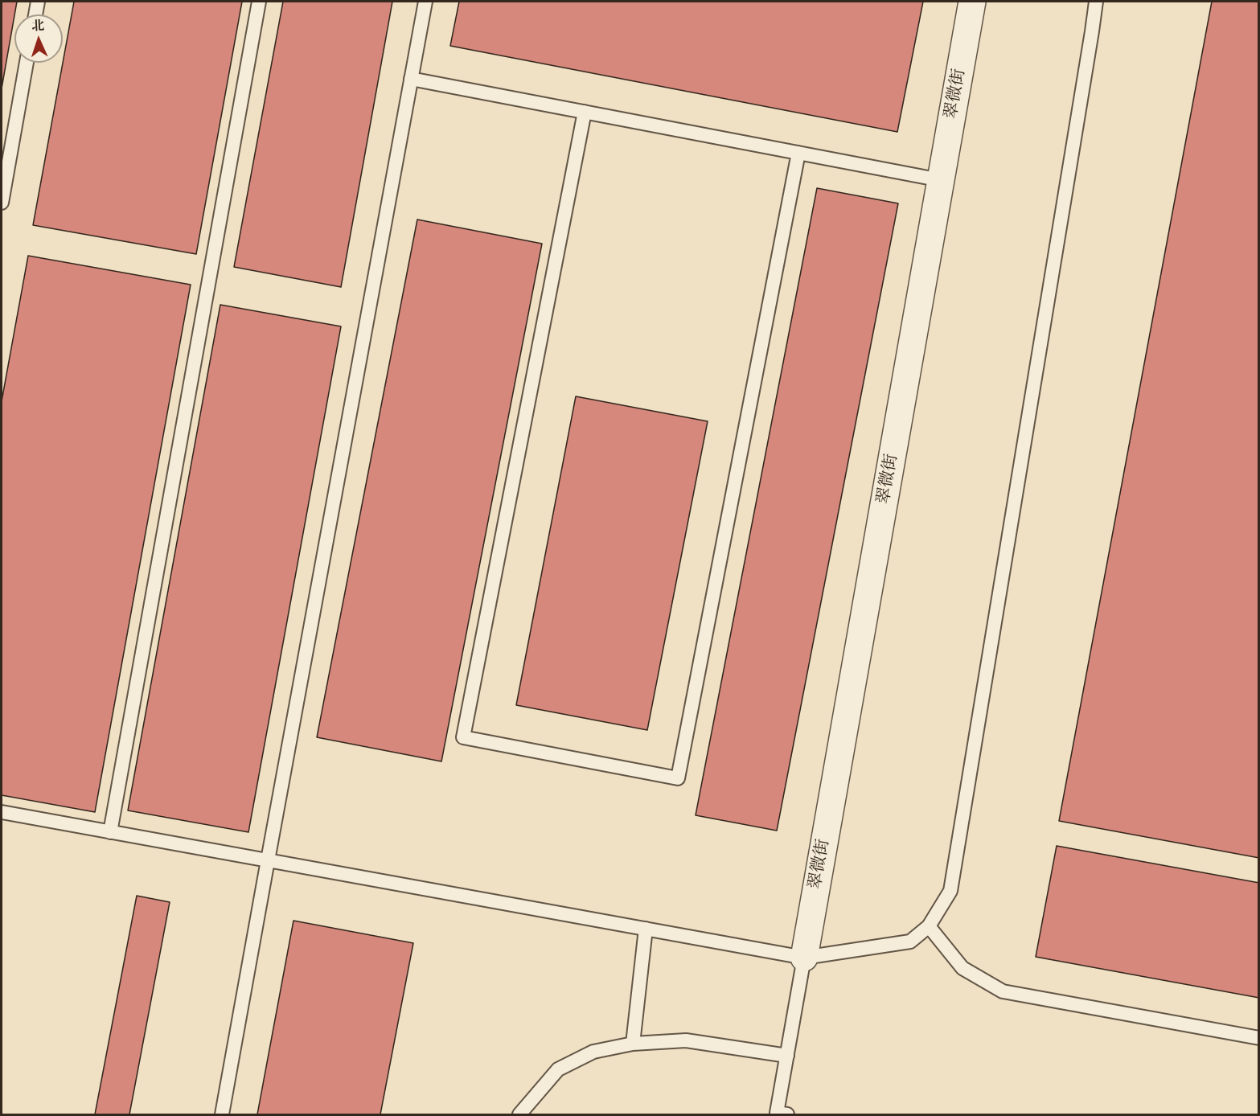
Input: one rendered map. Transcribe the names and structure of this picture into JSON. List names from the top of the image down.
{
  "streets": {
    "street": ["翠微街"]
  },
  "north": "top"
}
